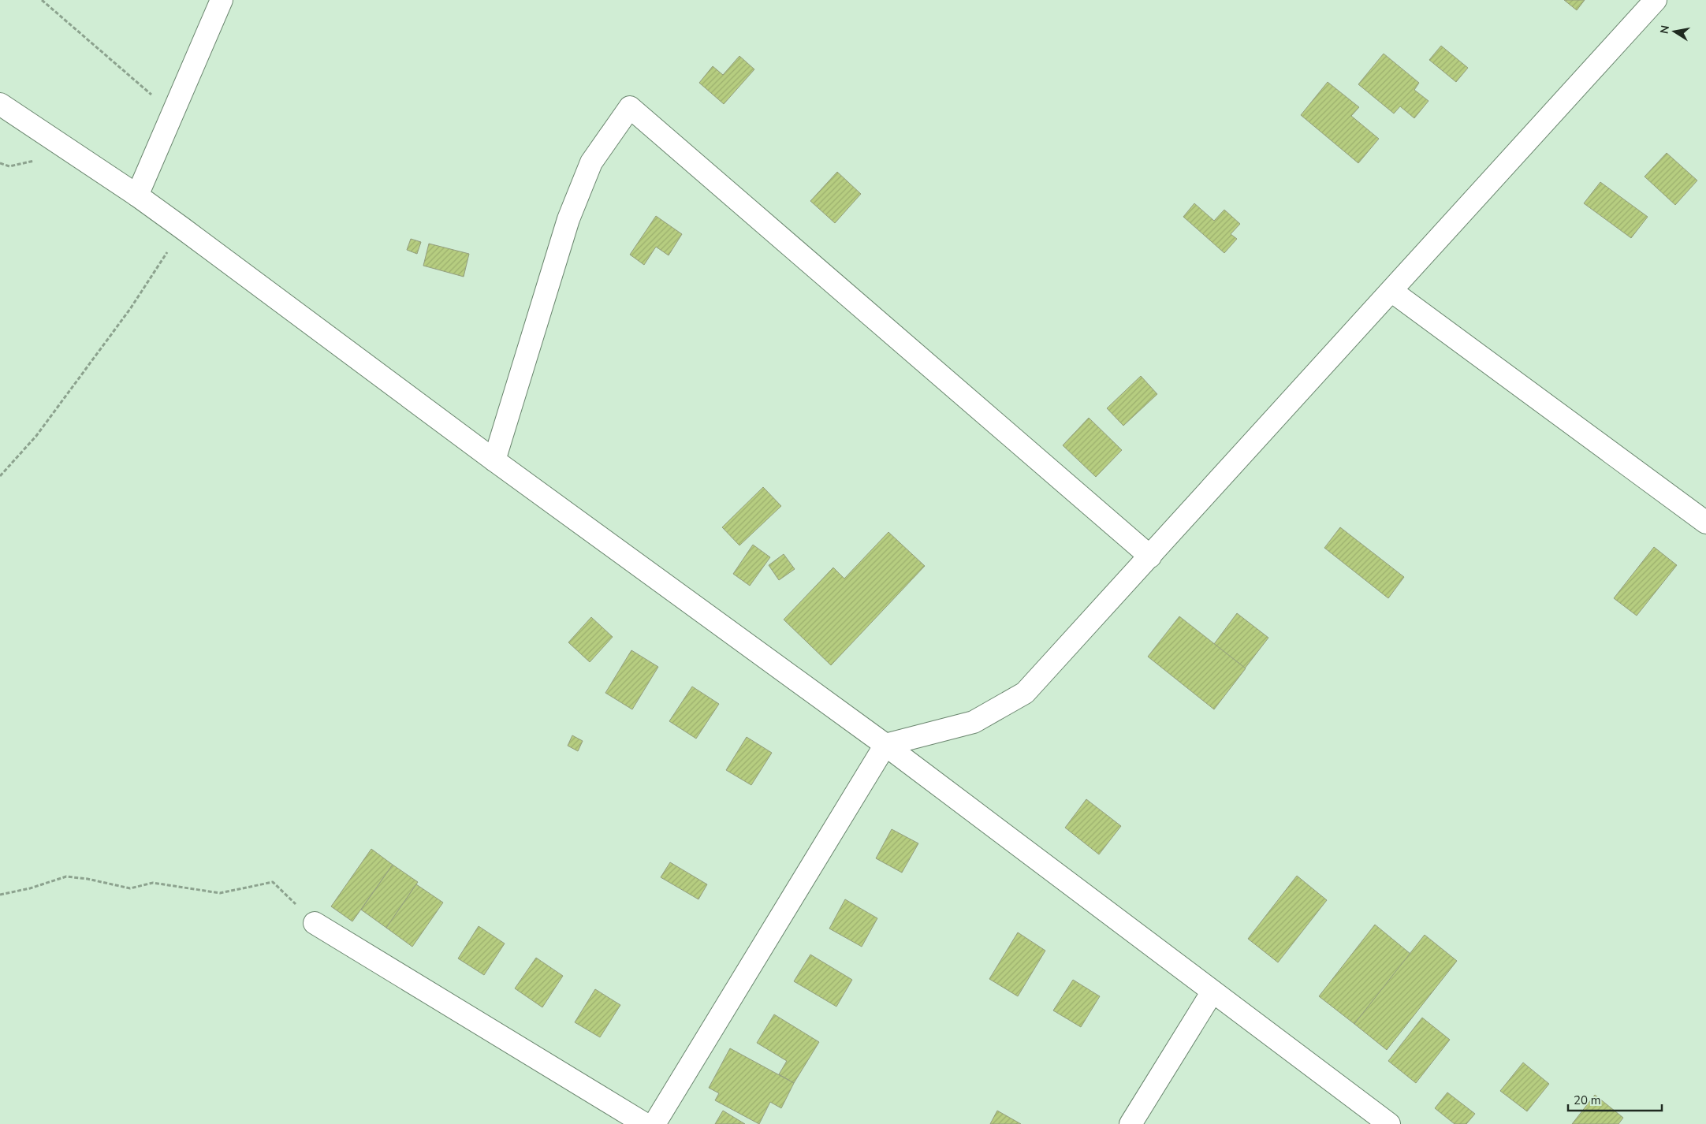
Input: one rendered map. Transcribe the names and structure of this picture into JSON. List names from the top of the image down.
{
  "scale_bar": "20 m",
  "north": "left"
}
